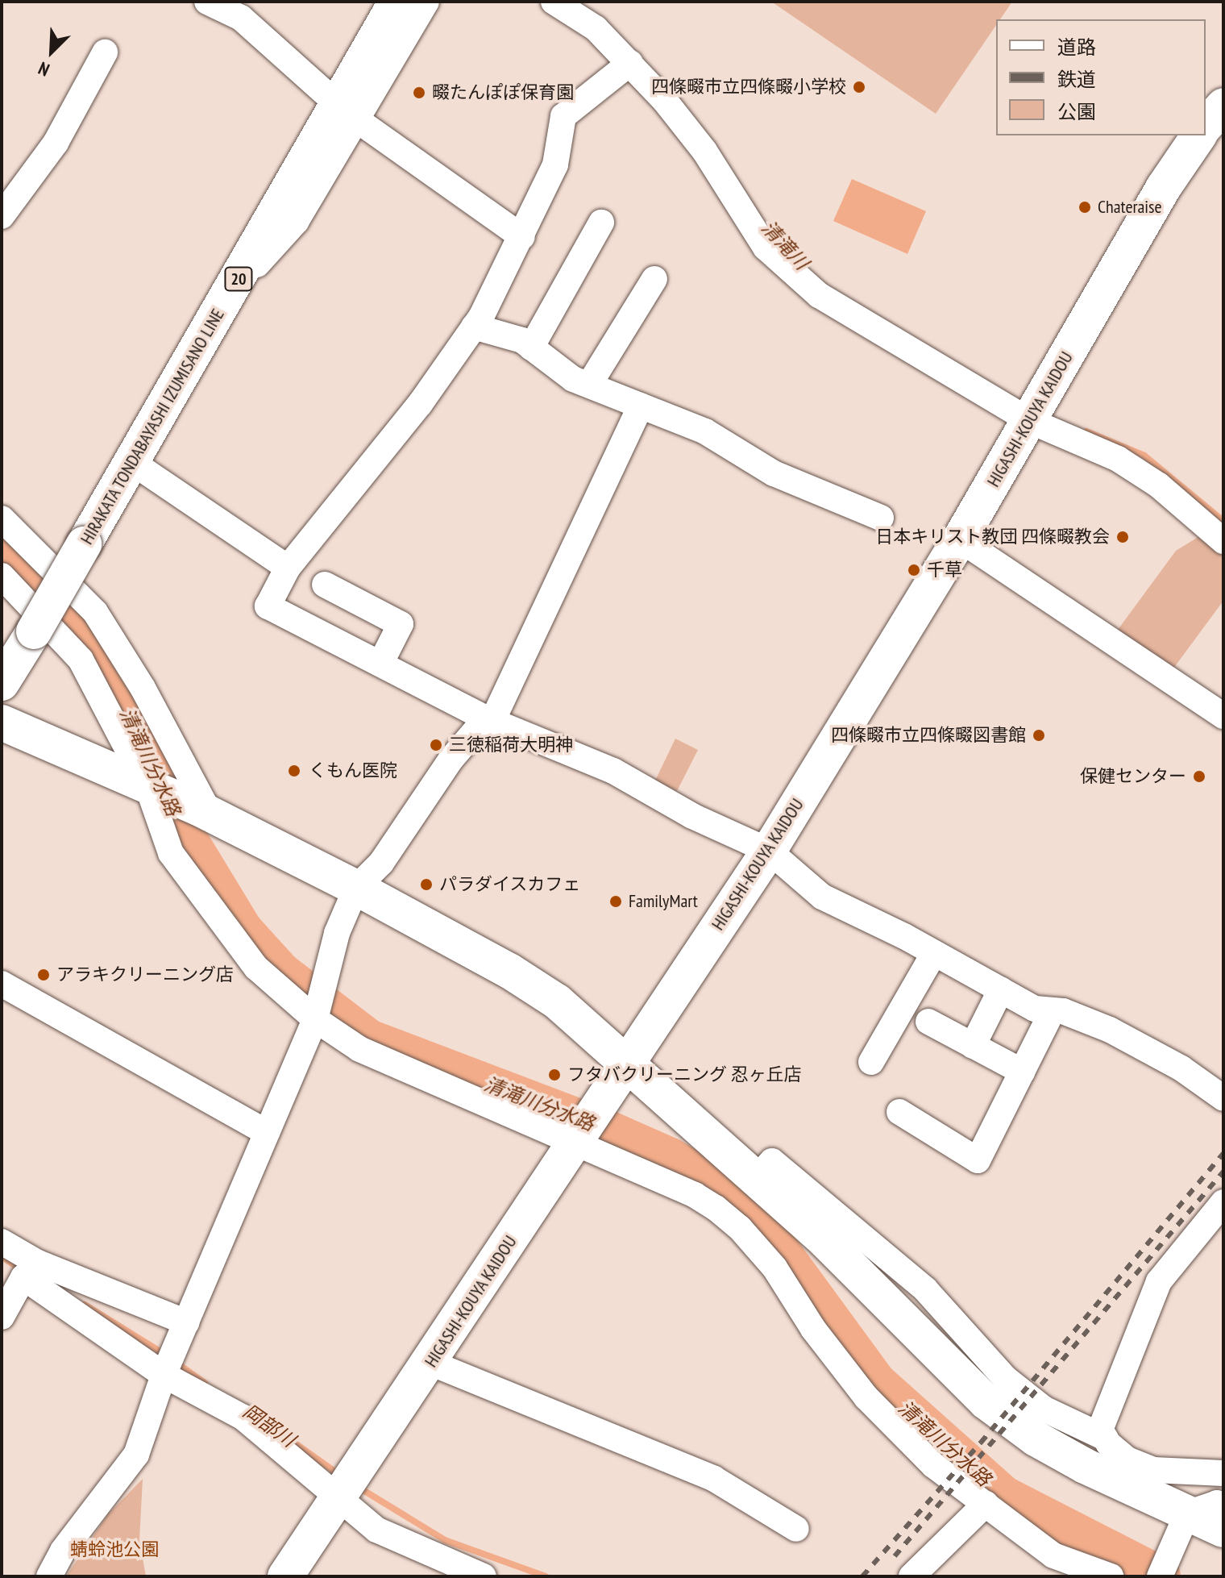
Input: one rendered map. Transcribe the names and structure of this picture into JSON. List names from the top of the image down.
{
  "streets": {
    "street": ["20", "HIGASHI-KOUYA KAIDOU", "HIRAKATA TONDABAYASHI IZUMISANO LINE"]
  },
  "water": ["清滝川", "清滝川分水路", "岡部川"],
  "parks": ["蜻蛉池公園"],
  "places": [
    "四條畷市立四條畷小学校",
    "畷たんぽぽ保育園",
    "Chateraise",
    "日本キリスト教団 四條畷教会",
    "千草",
    "四條畷市立四條畷図書館",
    "三徳稲荷大明神",
    "くもん医院",
    "保健センター",
    "パラダイスカフェ",
    "FamilyMart",
    "アラキクリーニング店",
    "フタバクリーニング 忍ヶ丘店"
  ],
  "legend": ["道路", "鉄道", "公園"],
  "north": "bottom left"
}
